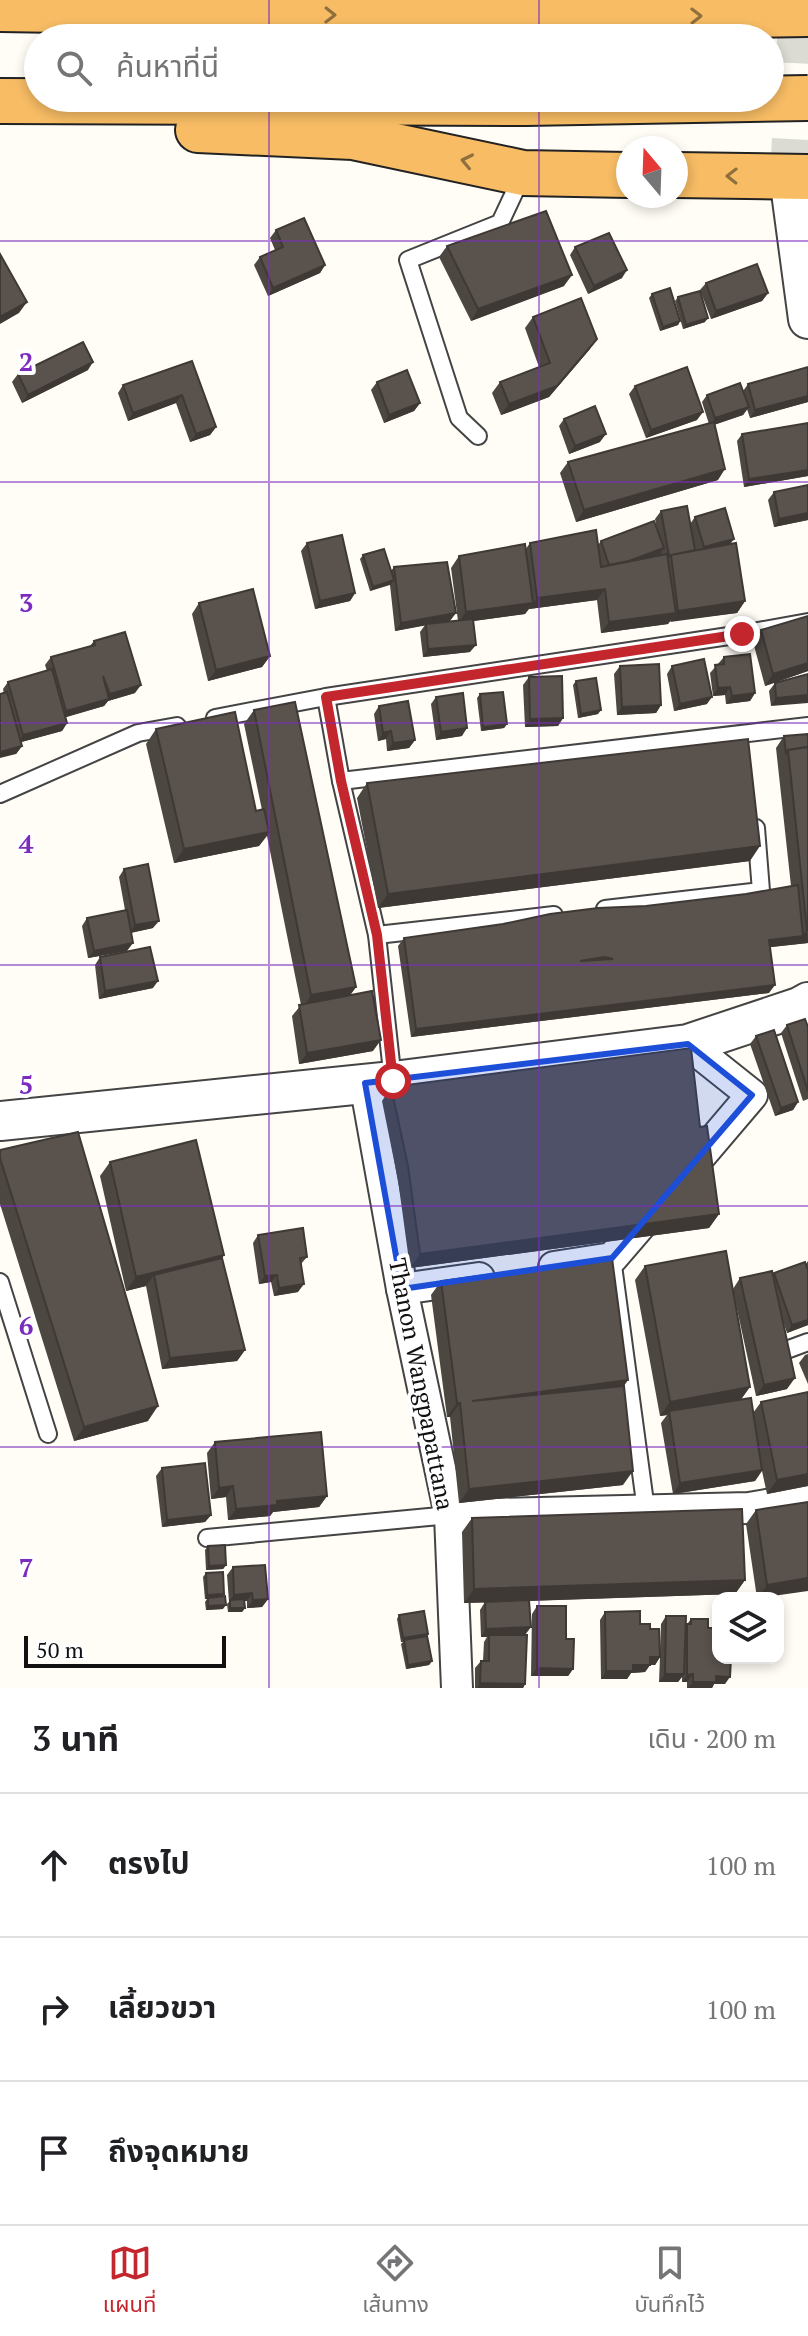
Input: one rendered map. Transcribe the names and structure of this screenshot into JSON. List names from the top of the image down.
{
  "streets": {
    "street": ["Thanon Wangpapattana"]
  },
  "scale_bar": "50 m",
  "north": "top",
  "page": {
    "search": "ค้นหาที่นี่",
    "scale": "50 m",
    "heading": ["3 นาที", "เดิน · 200 m"],
    "list": [
      ["ตรงไป", "100 m"],
      ["เลี้ยวขวา", "100 m"],
      "ถึงจุดหมาย"
    ],
    "nav": ["แผนที่", "เส้นทาง", "บันทึกไว้"]
  },
  "grid": {
    "rows": [
      "2",
      "3",
      "4",
      "5",
      "6",
      "7"
    ]
  }
}
